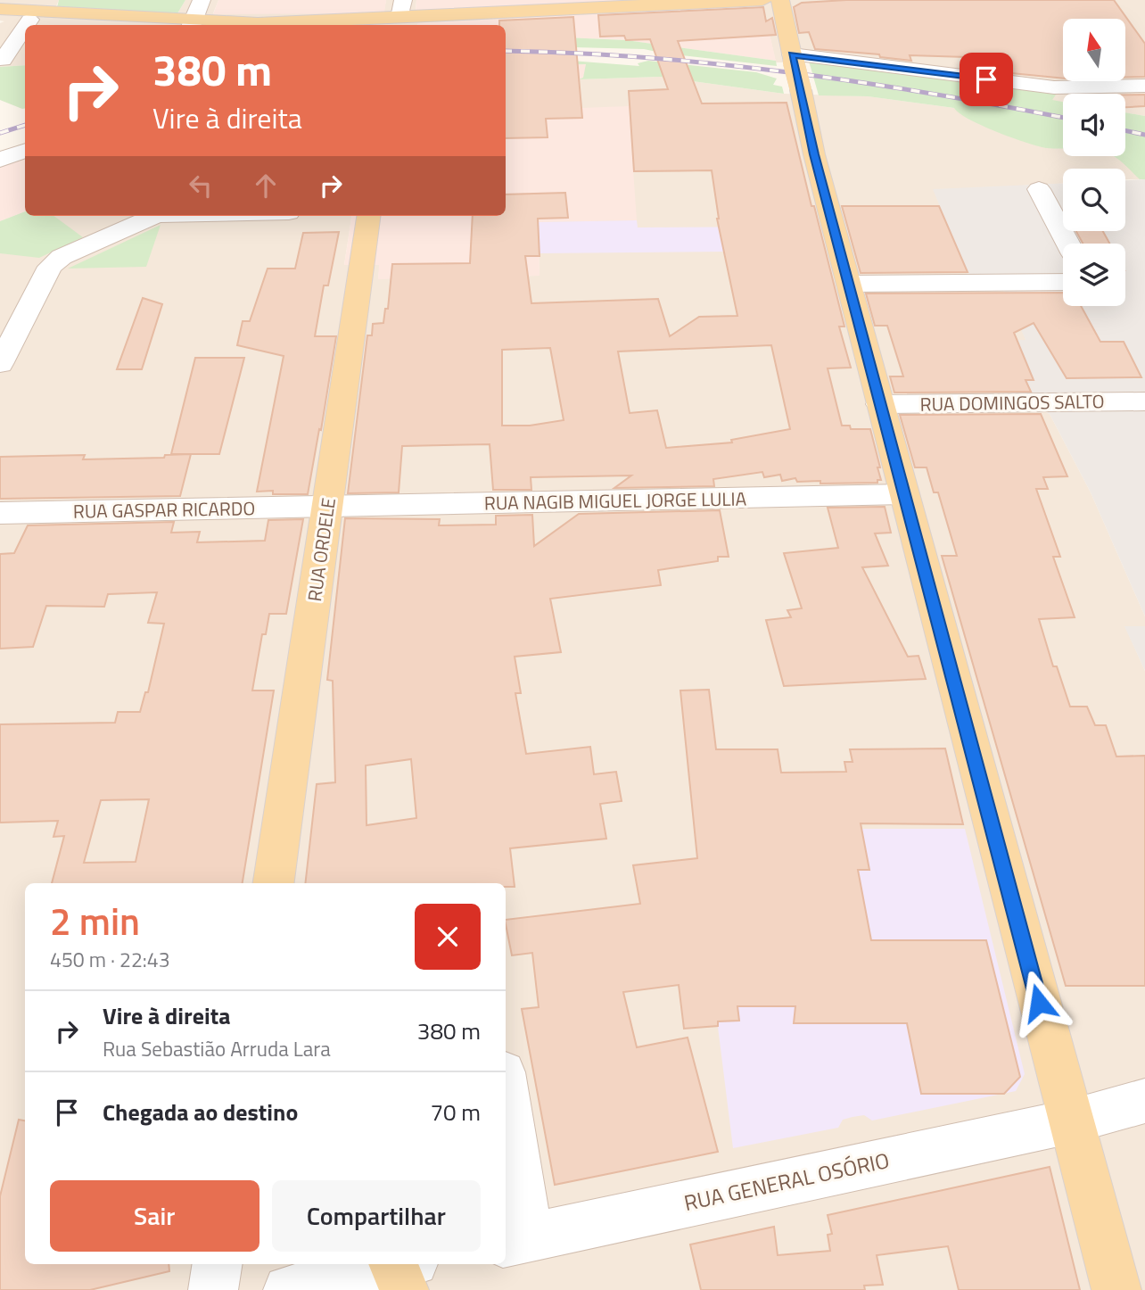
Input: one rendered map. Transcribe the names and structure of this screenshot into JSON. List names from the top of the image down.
{
  "streets": {
    "main road": ["RUA ORDELE"],
    "street": [
      "RUA DOMINGOS SALTO",
      "RUA NAGIB MIGUEL JORGE LULIA",
      "RUA GASPAR RICARDO",
      "RUA GENERAL OSÓRIO"
    ]
  },
  "crossings": [
    ["RUA NAGIB MIGUEL JORGE LULIA", "RUA GASPAR RICARDO"],
    ["RUA NAGIB MIGUEL JORGE LULIA", "RUA ORDELE"],
    ["RUA GASPAR RICARDO", "RUA ORDELE"]
  ],
  "north": "top",
  "page": {
    "turn": ["380 m", "Vire à direita"],
    "heading": ["2 min", "450 m · 22:43"],
    "list": [
      {
        "name": "Vire à direita",
        "note": "Rua Sebastião Arruda Lara",
        "value": "380 m"
      },
      {
        "name": "Chegada ao destino",
        "value": "70 m"
      }
    ],
    "buttons": ["Sair", "Compartilhar"]
  }
}
